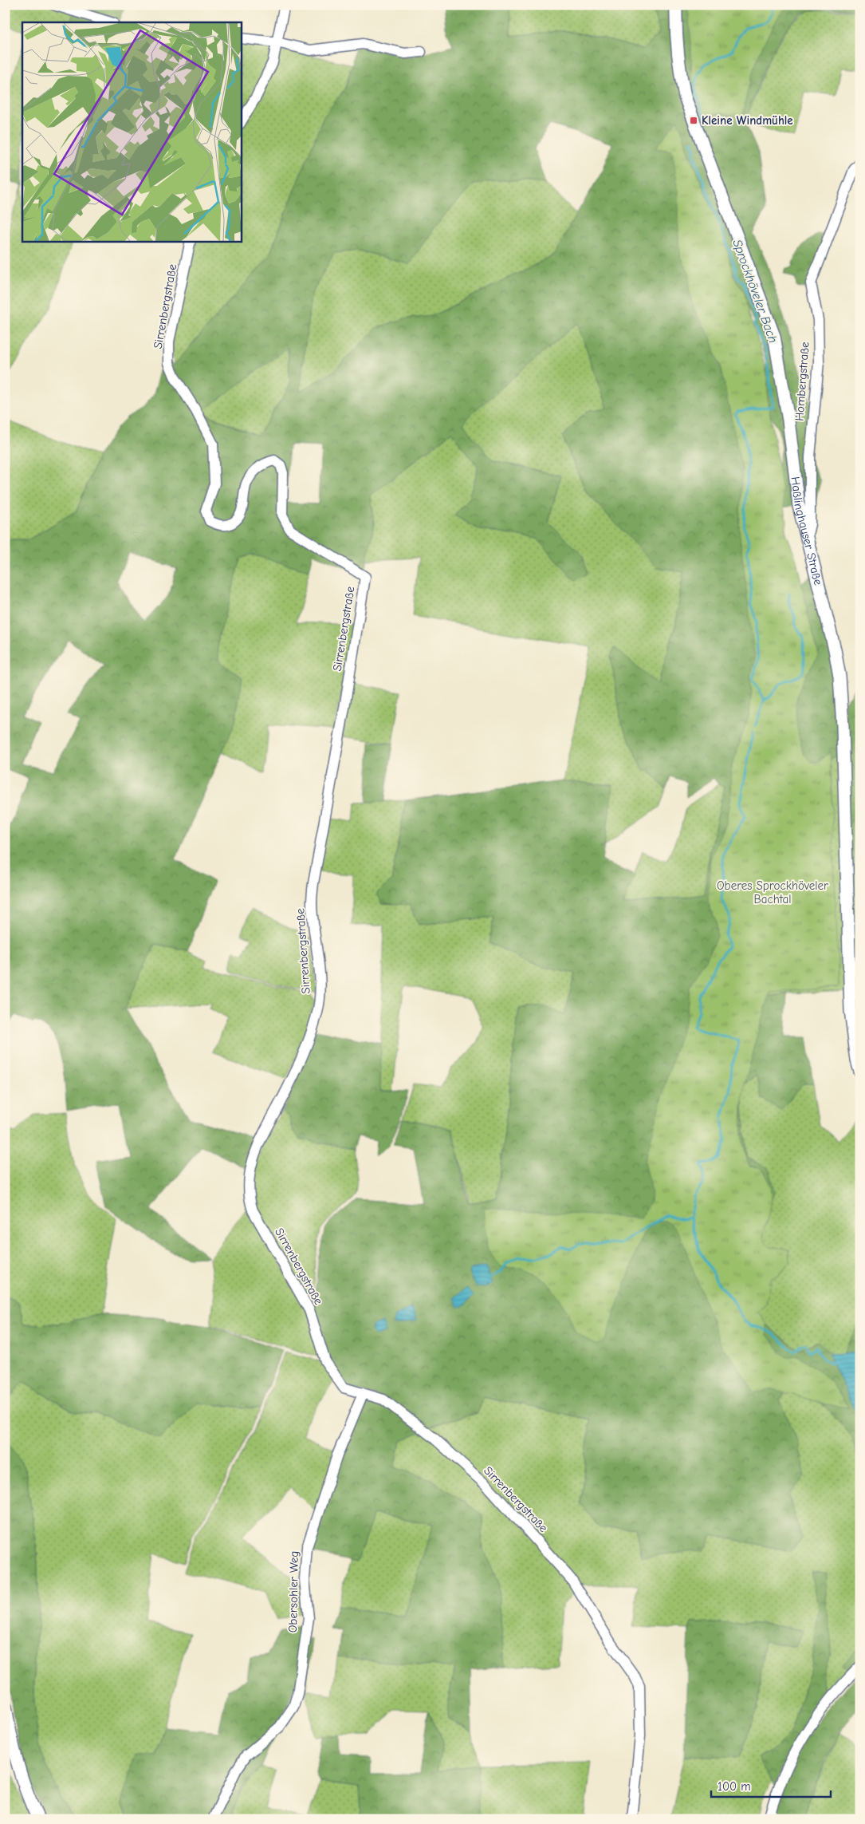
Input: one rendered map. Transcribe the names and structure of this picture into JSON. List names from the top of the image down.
{
  "streets": {
    "main road": ["Haßlinghauser Straße"],
    "street": ["Sirrenbergstraße", "Hombergstraße", "Obersohler Weg"]
  },
  "crossings": [
    ["Sirrenbergstraße", "Obersohler Weg"],
    ["Hombergstraße", "Haßlinghauser Straße"]
  ],
  "water": ["Sprockhöveler Bach"],
  "parks": ["Oberes Sprockhöveler Bachtal"],
  "places": {
    "transit": ["Kleine Windmühle"]
  },
  "scale_bar": "100 m"
}
